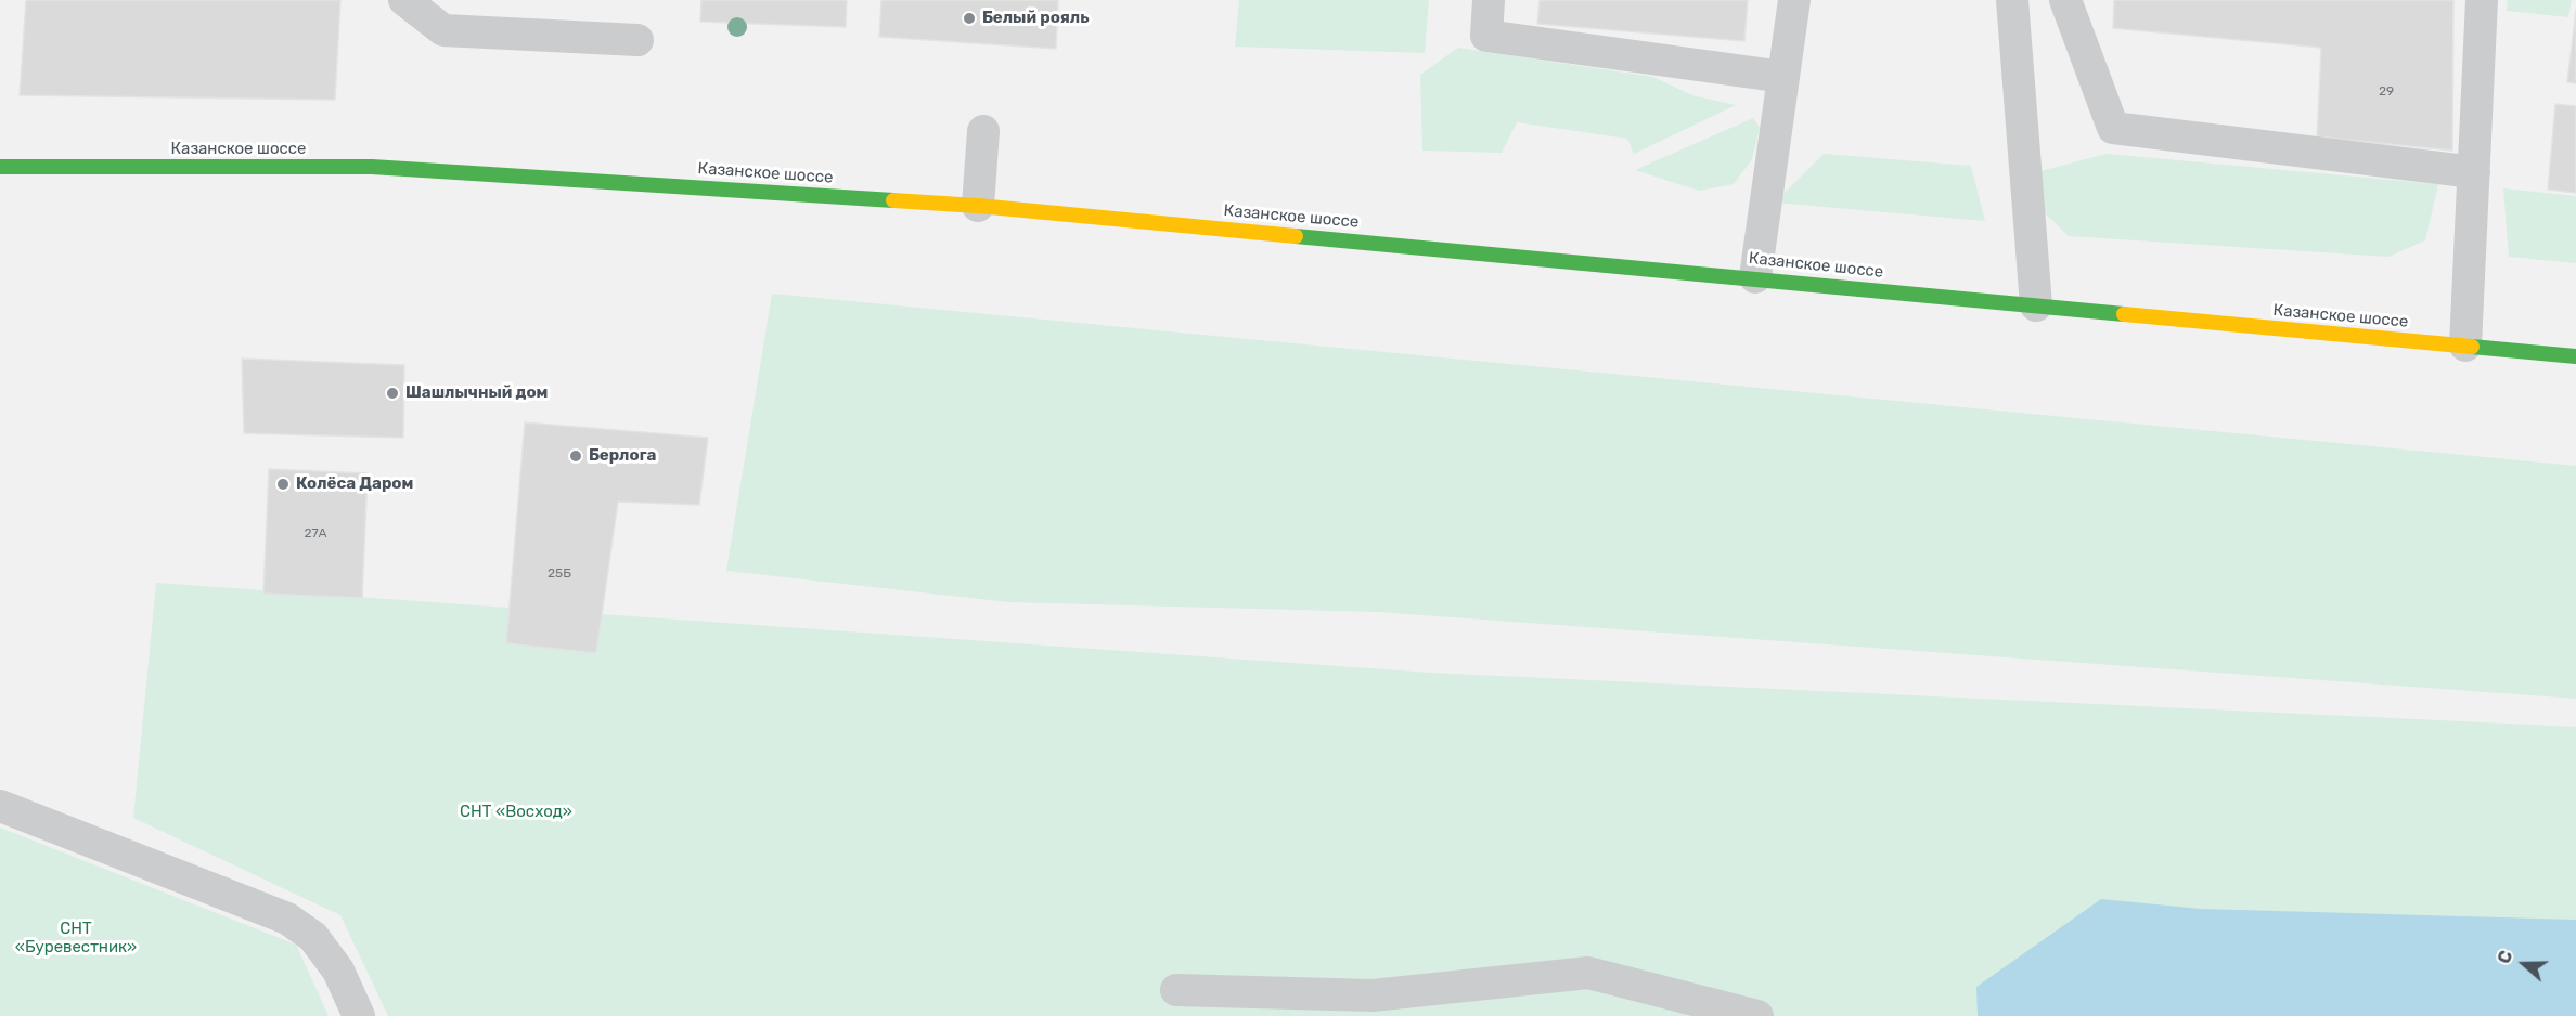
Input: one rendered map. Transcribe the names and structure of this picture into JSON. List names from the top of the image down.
{
  "streets": {
    "main road": ["Казанское шоссе"]
  },
  "parks": ["СНТ «Восход»", "СНТ «Буревестник»"],
  "places": [
    "Белый рояль",
    "Шашлычный дом",
    "Берлога",
    "Колёса Даром"
  ],
  "house_numbers": ["29", "27А", "25Б"],
  "north": "left"
}
